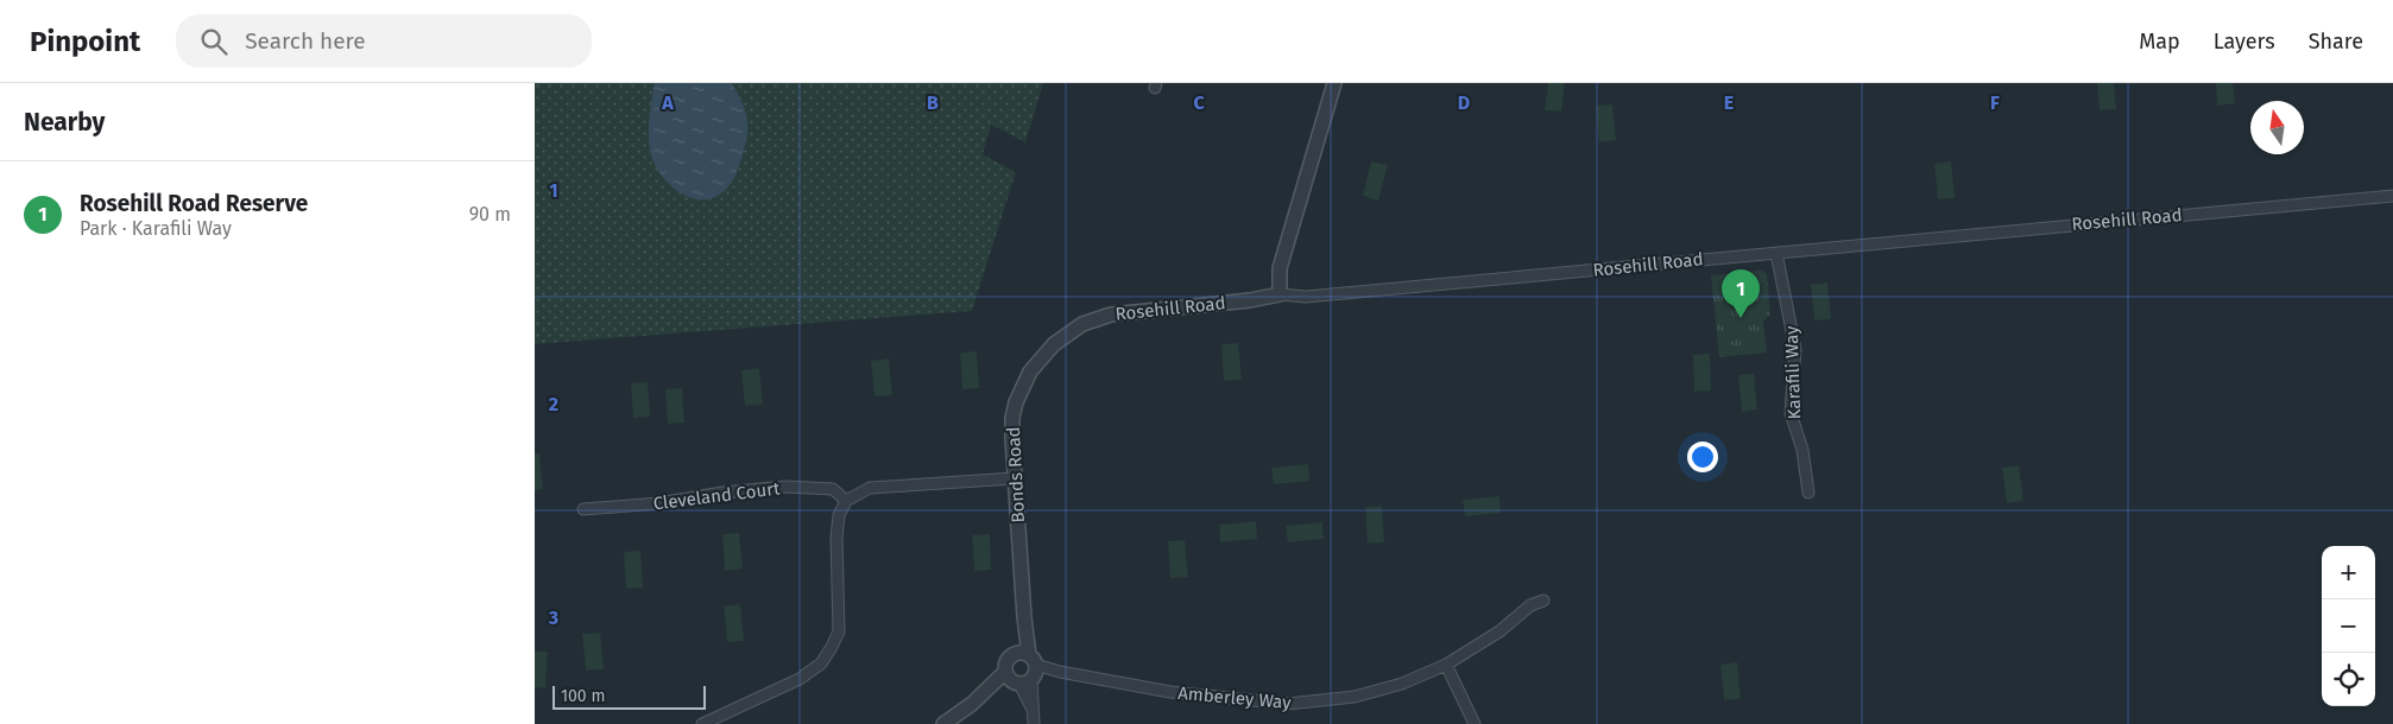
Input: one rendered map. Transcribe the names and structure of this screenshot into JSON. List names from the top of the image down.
{
  "streets": {
    "street": [
      "Rosehill Road",
      "Karafili Way",
      "Bonds Road",
      "Cleveland Court",
      "Amberley Way"
    ]
  },
  "crossings": [
    ["Rosehill Road", "Karafili Way"],
    ["Rosehill Road", "Bonds Road"],
    ["Bonds Road", "Amberley Way"]
  ],
  "scale_bar": "100 m",
  "north": "top",
  "page": {
    "header": "Pinpoint",
    "search": "Search here",
    "nav": ["Map", "Layers", "Share"],
    "heading": "Nearby",
    "list": [
      {
        "mark": "1",
        "name": "Rosehill Road Reserve",
        "note": "Park · Karafili Way",
        "value": "90 m"
      }
    ],
    "pins": "1",
    "map_buttons": ["+", "−"],
    "scale": "100 m"
  },
  "grid": {
    "columns": [
      "A",
      "B",
      "C",
      "D",
      "E",
      "F"
    ],
    "rows": ["1", "2", "3"]
  }
}
